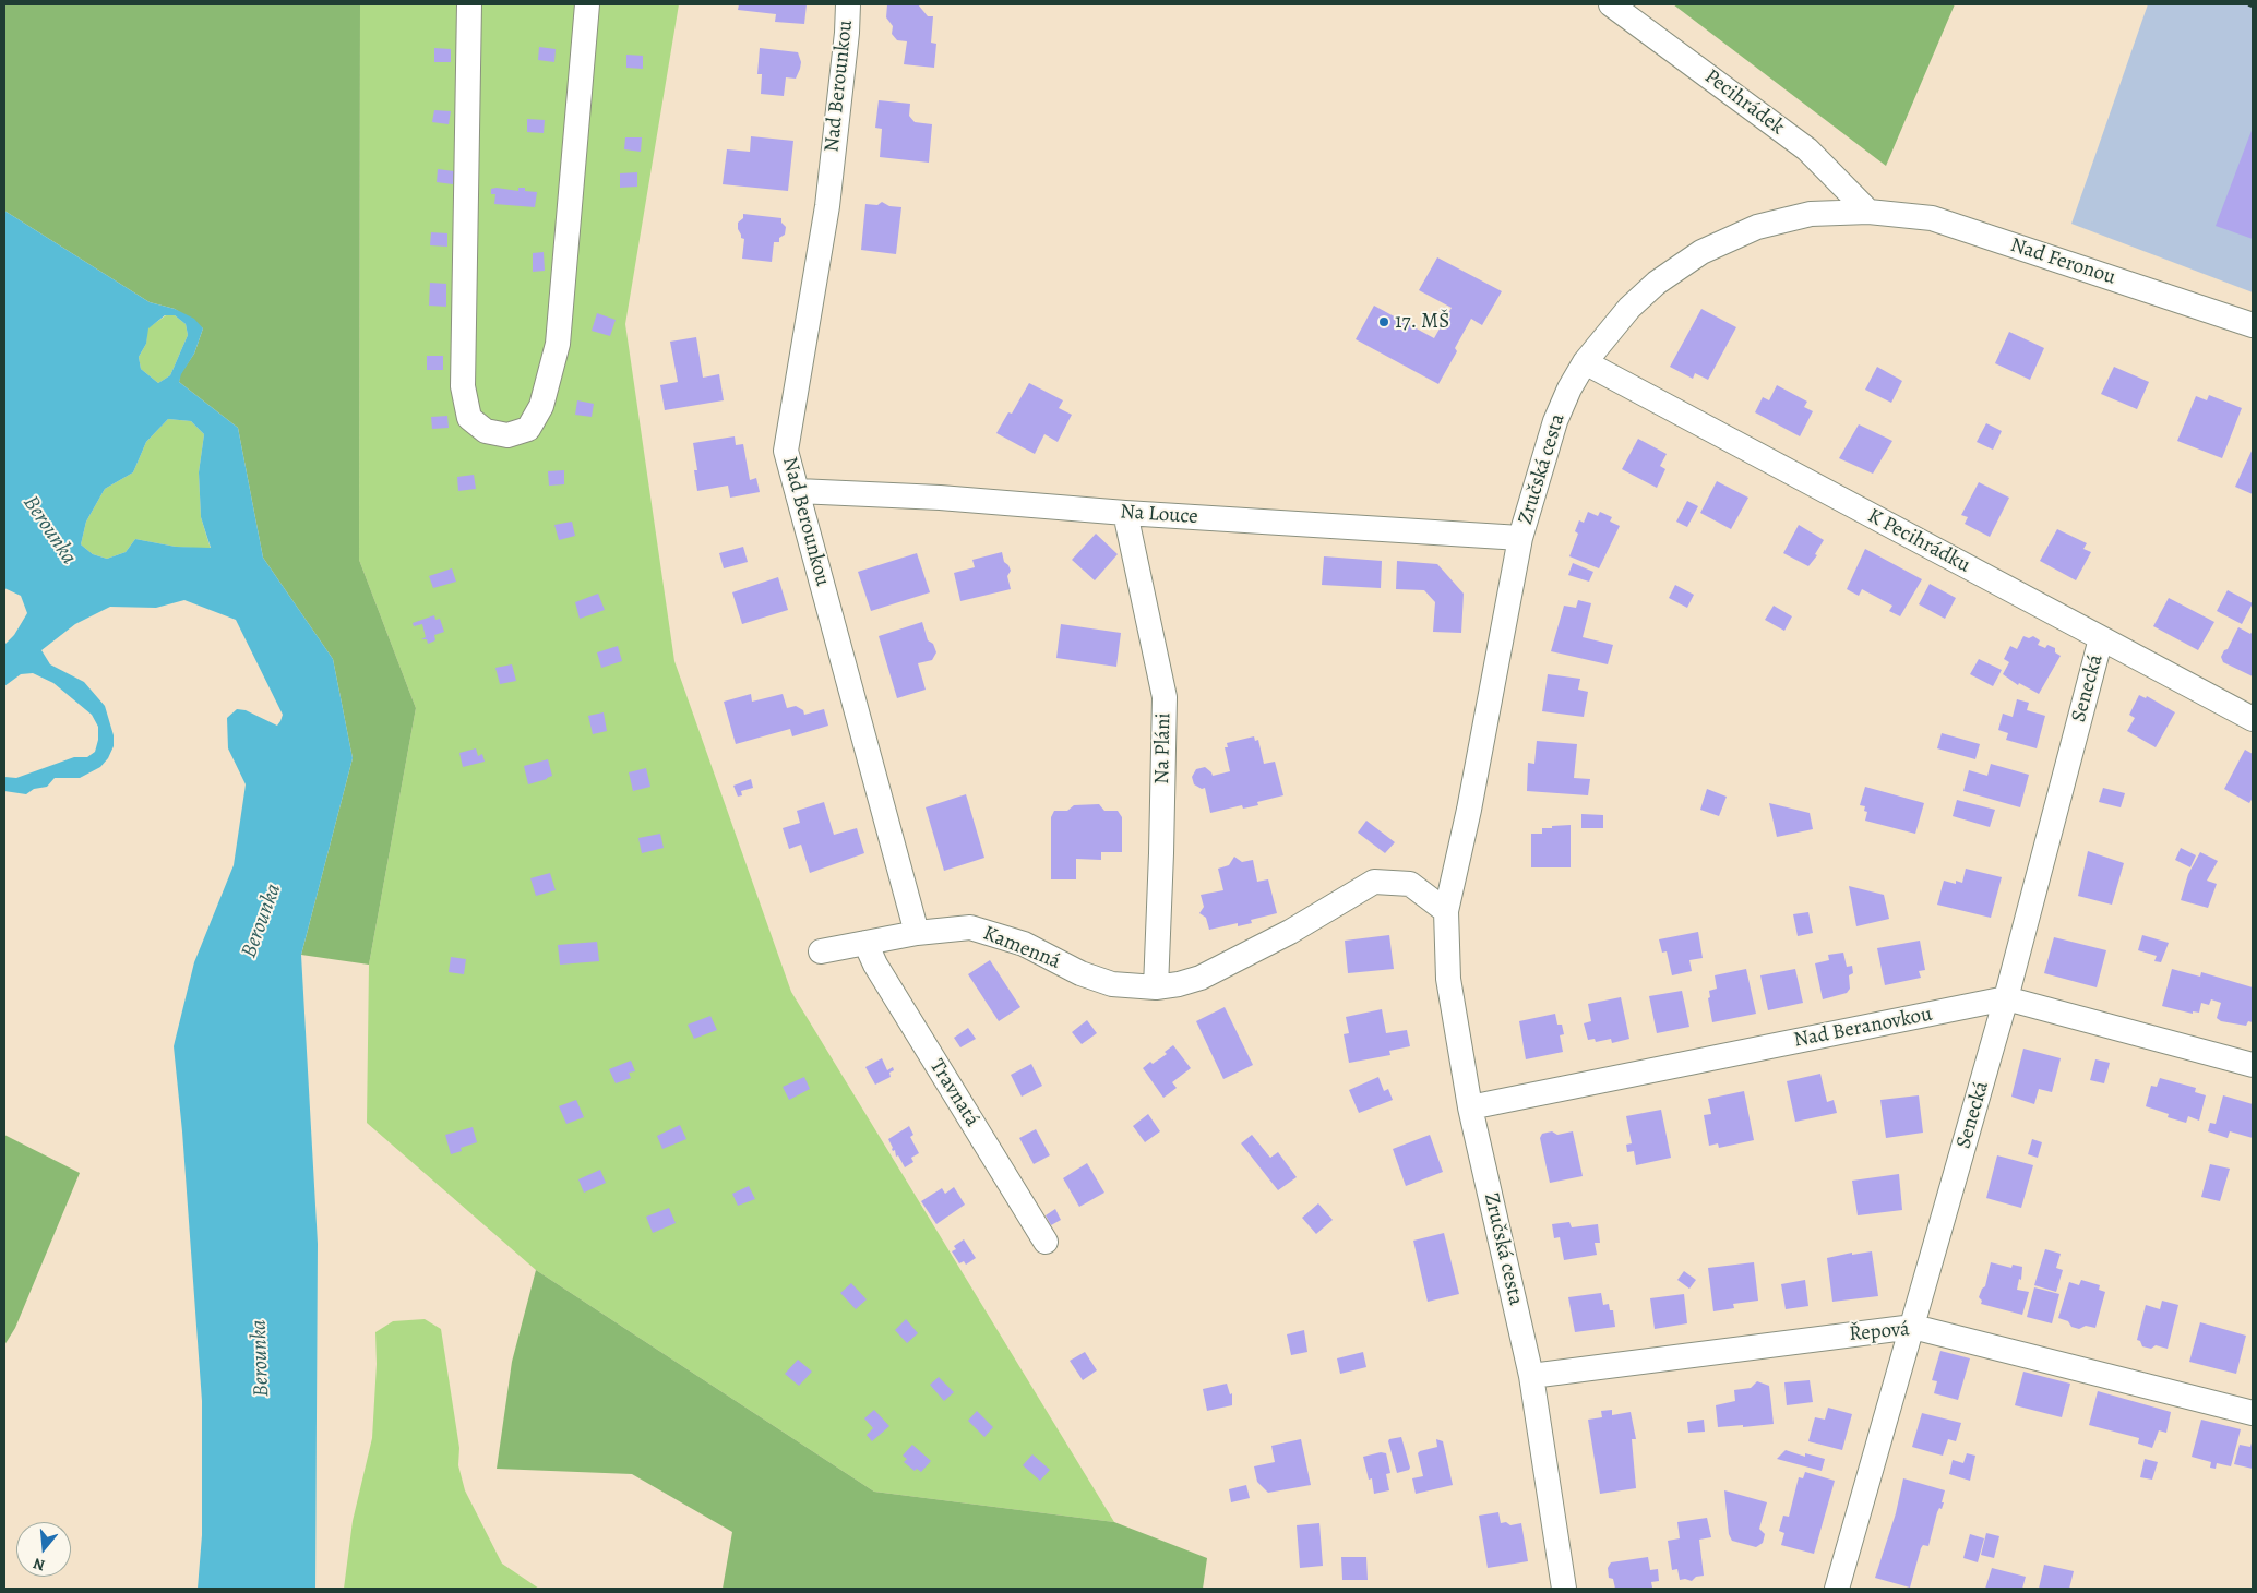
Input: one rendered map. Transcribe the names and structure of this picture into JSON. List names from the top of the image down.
{
  "streets": {
    "street": [
      "Nad Berounkou",
      "Pecihrádek",
      "Nad Feronou",
      "Zručská cesta",
      "Na Louce",
      "K Pecihrádku",
      "Senecká",
      "Na Pláni",
      "Kamenná",
      "Nad Beranovkou",
      "Travnatá",
      "Řepová"
    ]
  },
  "crossings": [
    ["Nad Berounkou", "Na Louce"],
    ["Nad Berounkou", "Kamenná"],
    ["Pecihrádek", "Nad Feronou"],
    ["Pecihrádek", "Zručská cesta"],
    ["Nad Feronou", "Zručská cesta"],
    ["Zručská cesta", "Na Louce"],
    ["Zručská cesta", "K Pecihrádku"],
    ["Zručská cesta", "Nad Beranovkou"],
    ["Zručská cesta", "Řepová"],
    ["Na Louce", "Na Pláni"],
    ["K Pecihrádku", "Senecká"],
    ["Senecká", "Nad Beranovkou"],
    ["Senecká", "Řepová"],
    ["Na Pláni", "Kamenná"],
    ["Kamenná", "Travnatá"]
  ],
  "water": ["Berounka"],
  "places": ["17. MŠ"],
  "north": "bottom"
}
